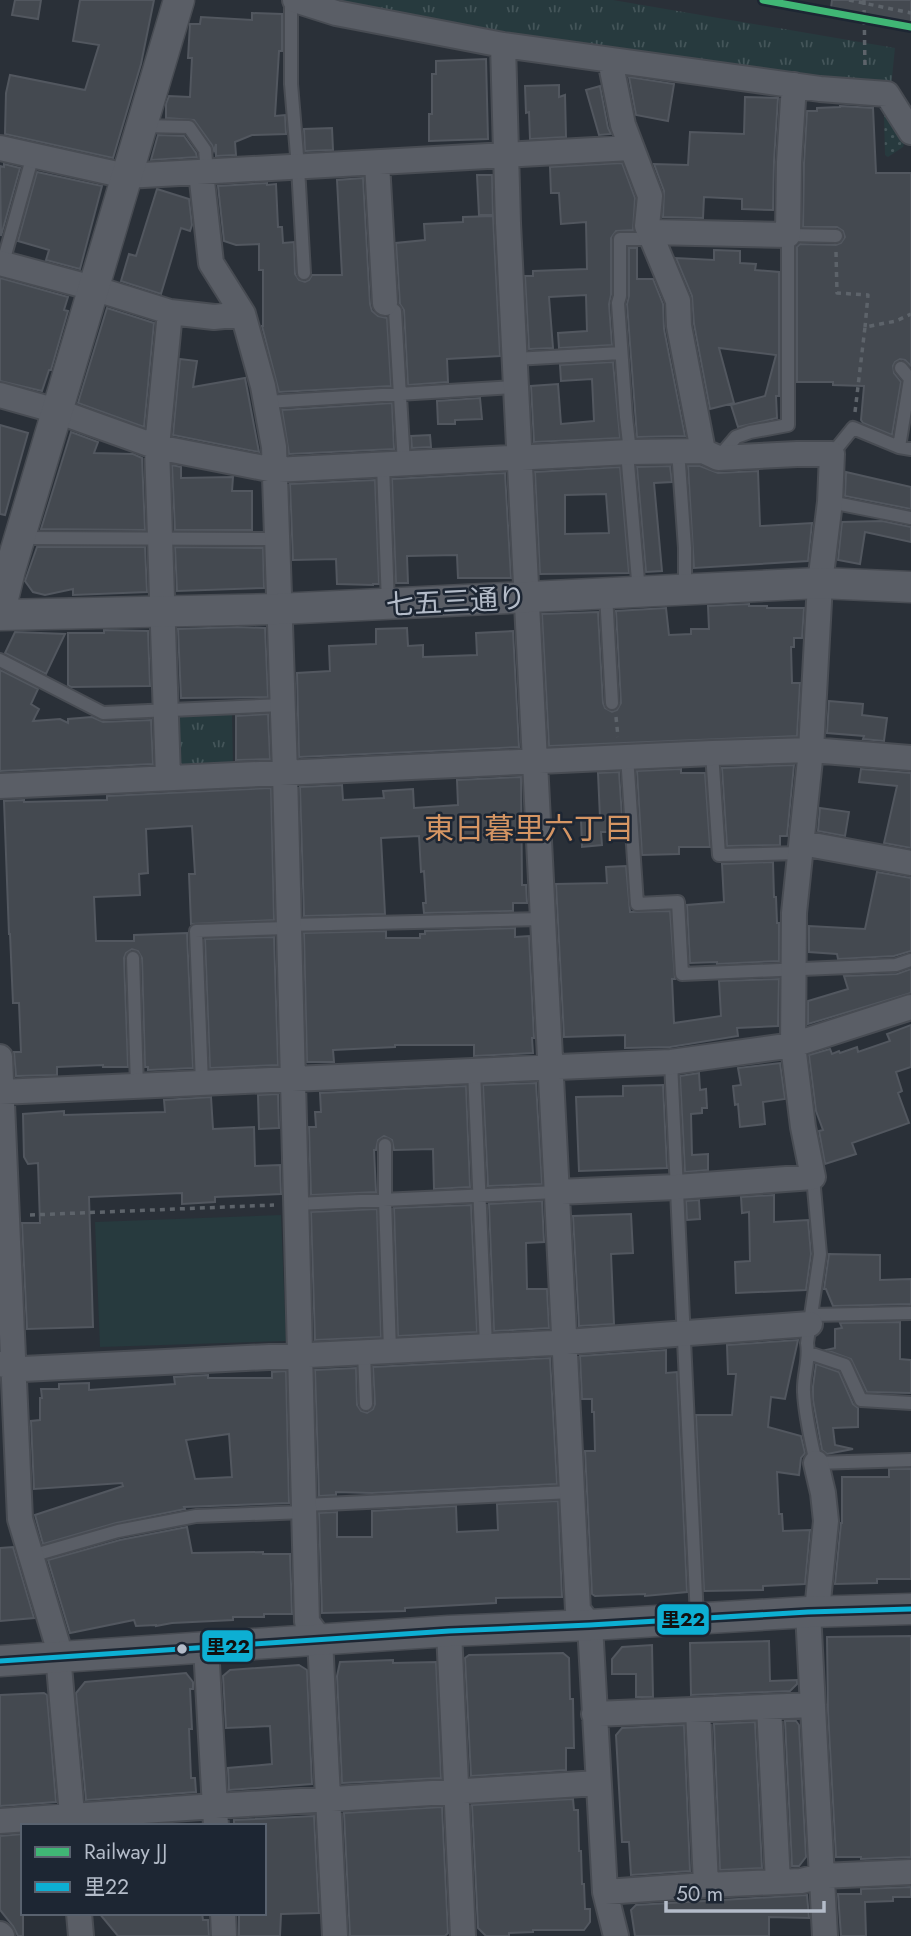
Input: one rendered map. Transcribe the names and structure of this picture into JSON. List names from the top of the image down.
{
  "streets": {
    "street": ["七五三通り"]
  },
  "districts": ["東日暮里六丁目"],
  "lines": ["rail line JJ", "transit line 里22"],
  "legend": ["Railway JJ", "里22"],
  "scale_bar": "50 m"
}
